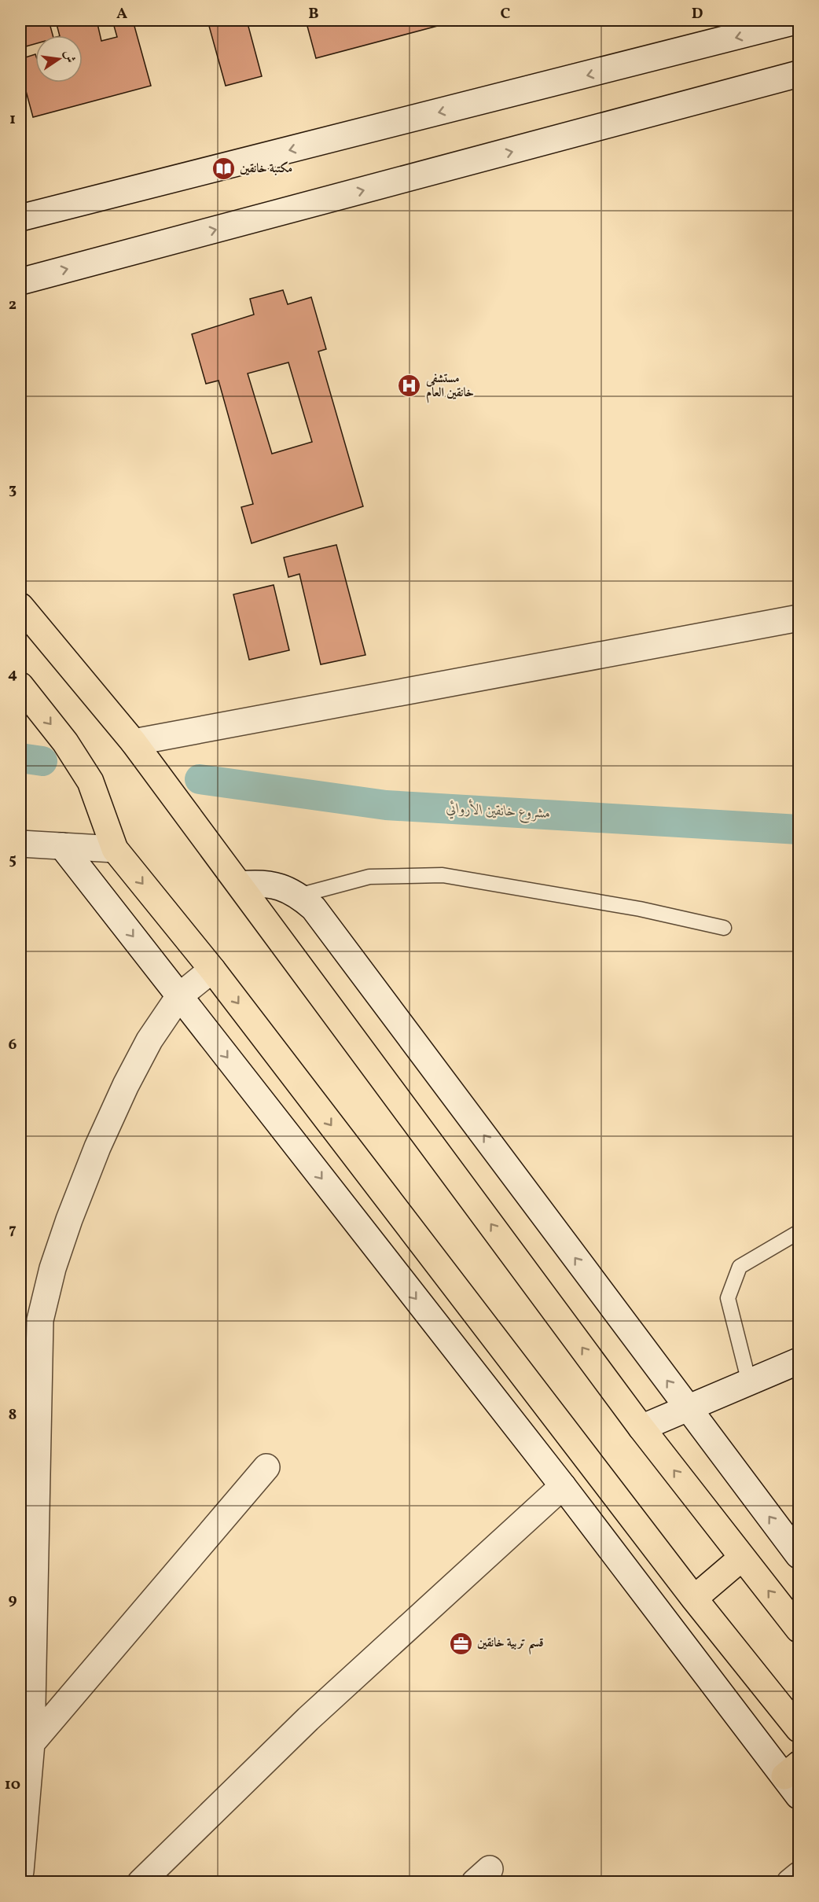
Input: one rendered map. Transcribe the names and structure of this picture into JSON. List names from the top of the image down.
{
  "water": ["مشروع خانقين الأروائي"],
  "places": {
    "library": ["مكتبة خانقين"],
    "hospital": ["مستشفى خانقين العام"],
    "office": ["قسم تربية خانقين"]
  },
  "north": "right",
  "grid": {
    "columns": [
      "A",
      "B",
      "C",
      "D"
    ],
    "rows": [
      "1",
      "2",
      "3",
      "4",
      "5",
      "6",
      "7",
      "8",
      "9",
      "10"
    ]
  }
}
